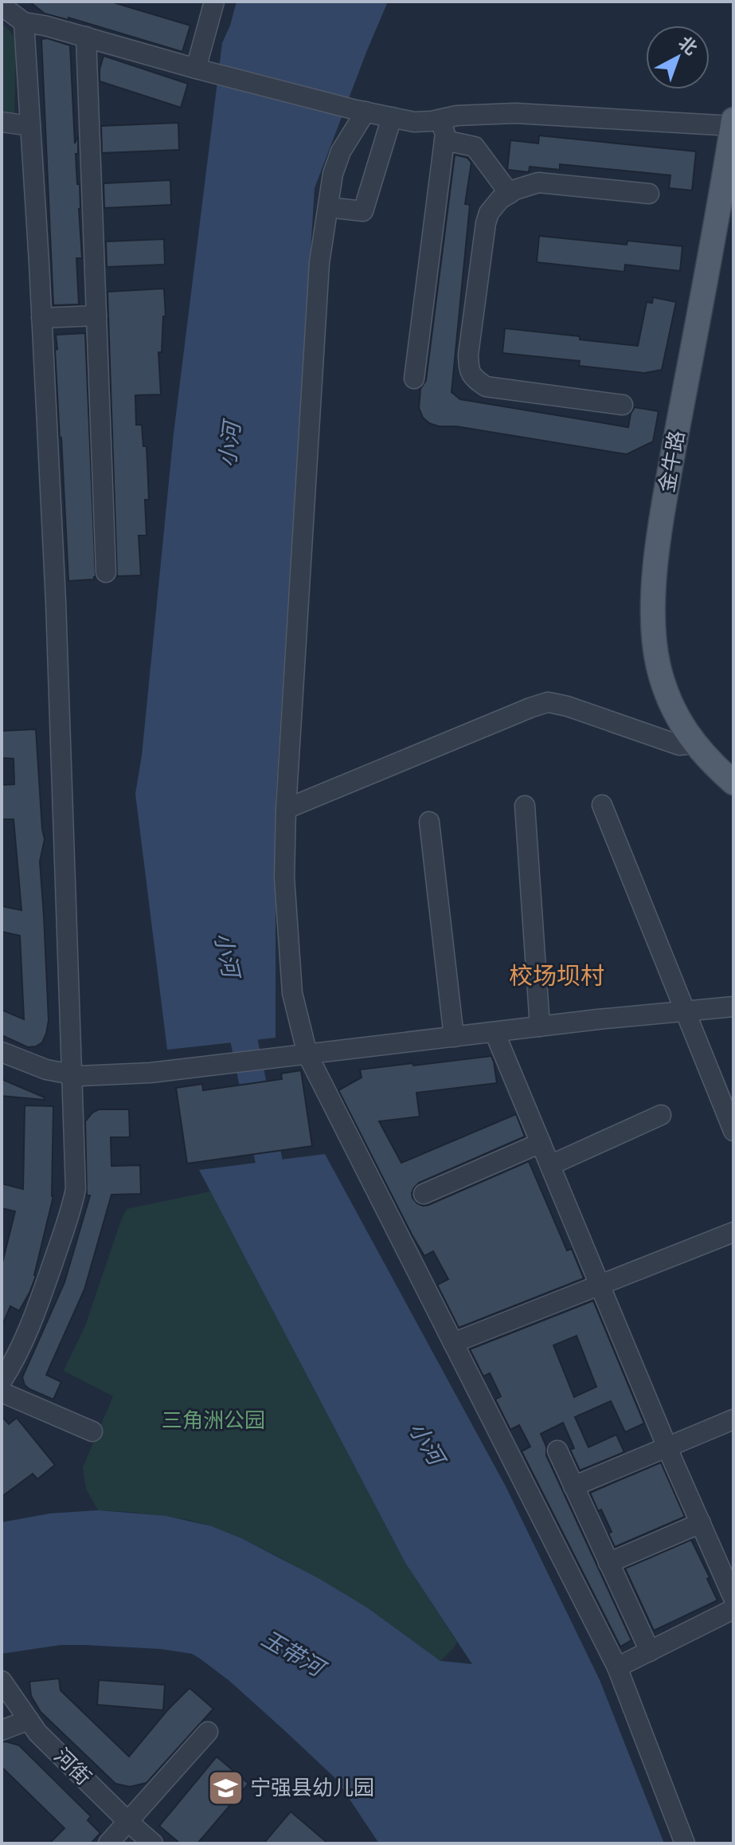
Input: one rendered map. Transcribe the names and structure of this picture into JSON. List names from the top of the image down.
{
  "streets": {
    "main road": ["金牛路"],
    "street": ["河街"]
  },
  "districts": ["校场坝村"],
  "water": ["小河", "玉带河"],
  "parks": ["三角洲公园"],
  "places": {
    "school or university": ["宁强县幼儿园"]
  },
  "north": "top right"
}
